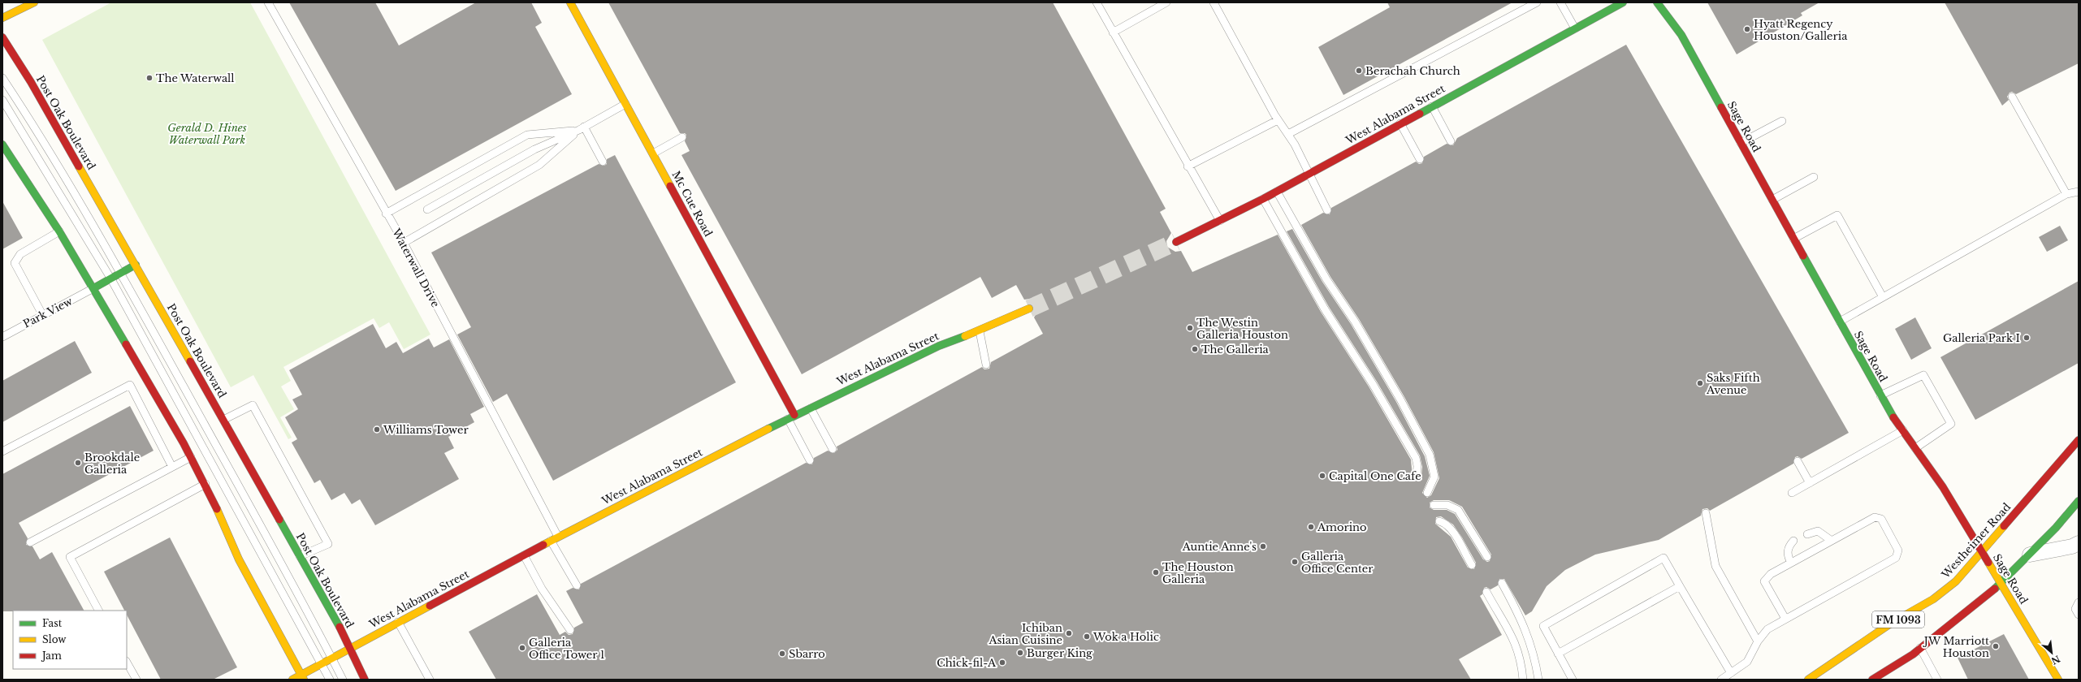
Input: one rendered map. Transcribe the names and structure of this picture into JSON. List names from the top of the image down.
{
  "streets": {
    "main road": [
      "West Alabama Street",
      "Post Oak Boulevard",
      "Sage Road",
      "Mc Cue Road",
      "Westheimer Road",
      "FM 1093"
    ],
    "lane": ["Waterwall Drive", "Park View"]
  },
  "crossings": [
    ["West Alabama Street", "Post Oak Boulevard"],
    ["West Alabama Street", "Mc Cue Road"],
    ["West Alabama Street", "Waterwall Drive"],
    ["Sage Road", "Westheimer Road"],
    ["Sage Road", "FM 1093"]
  ],
  "parks": ["Gerald D. Hines Waterwall Park"],
  "places": [
    "Hyatt Regency Houston/Galleria",
    "Berachah Church",
    "The Waterwall",
    "The Westin Galleria Houston",
    "Galleria Park I",
    "The Galleria",
    "Saks Fifth Avenue",
    "Williams Tower",
    "Brookdale Galleria",
    "Capital One Cafe",
    "Amorino",
    "Auntie Anne's",
    "Galleria Office Center",
    "The Houston Galleria",
    "Ichiban Asian Cuisine",
    "Wok a Holic",
    "JW Marriott Houston",
    "Galleria Office Tower 1",
    "Burger King",
    "Sbarro",
    "Chick-fil-A"
  ],
  "legend": ["Fast", "Slow", "Jam"],
  "north": "bottom right"
}
